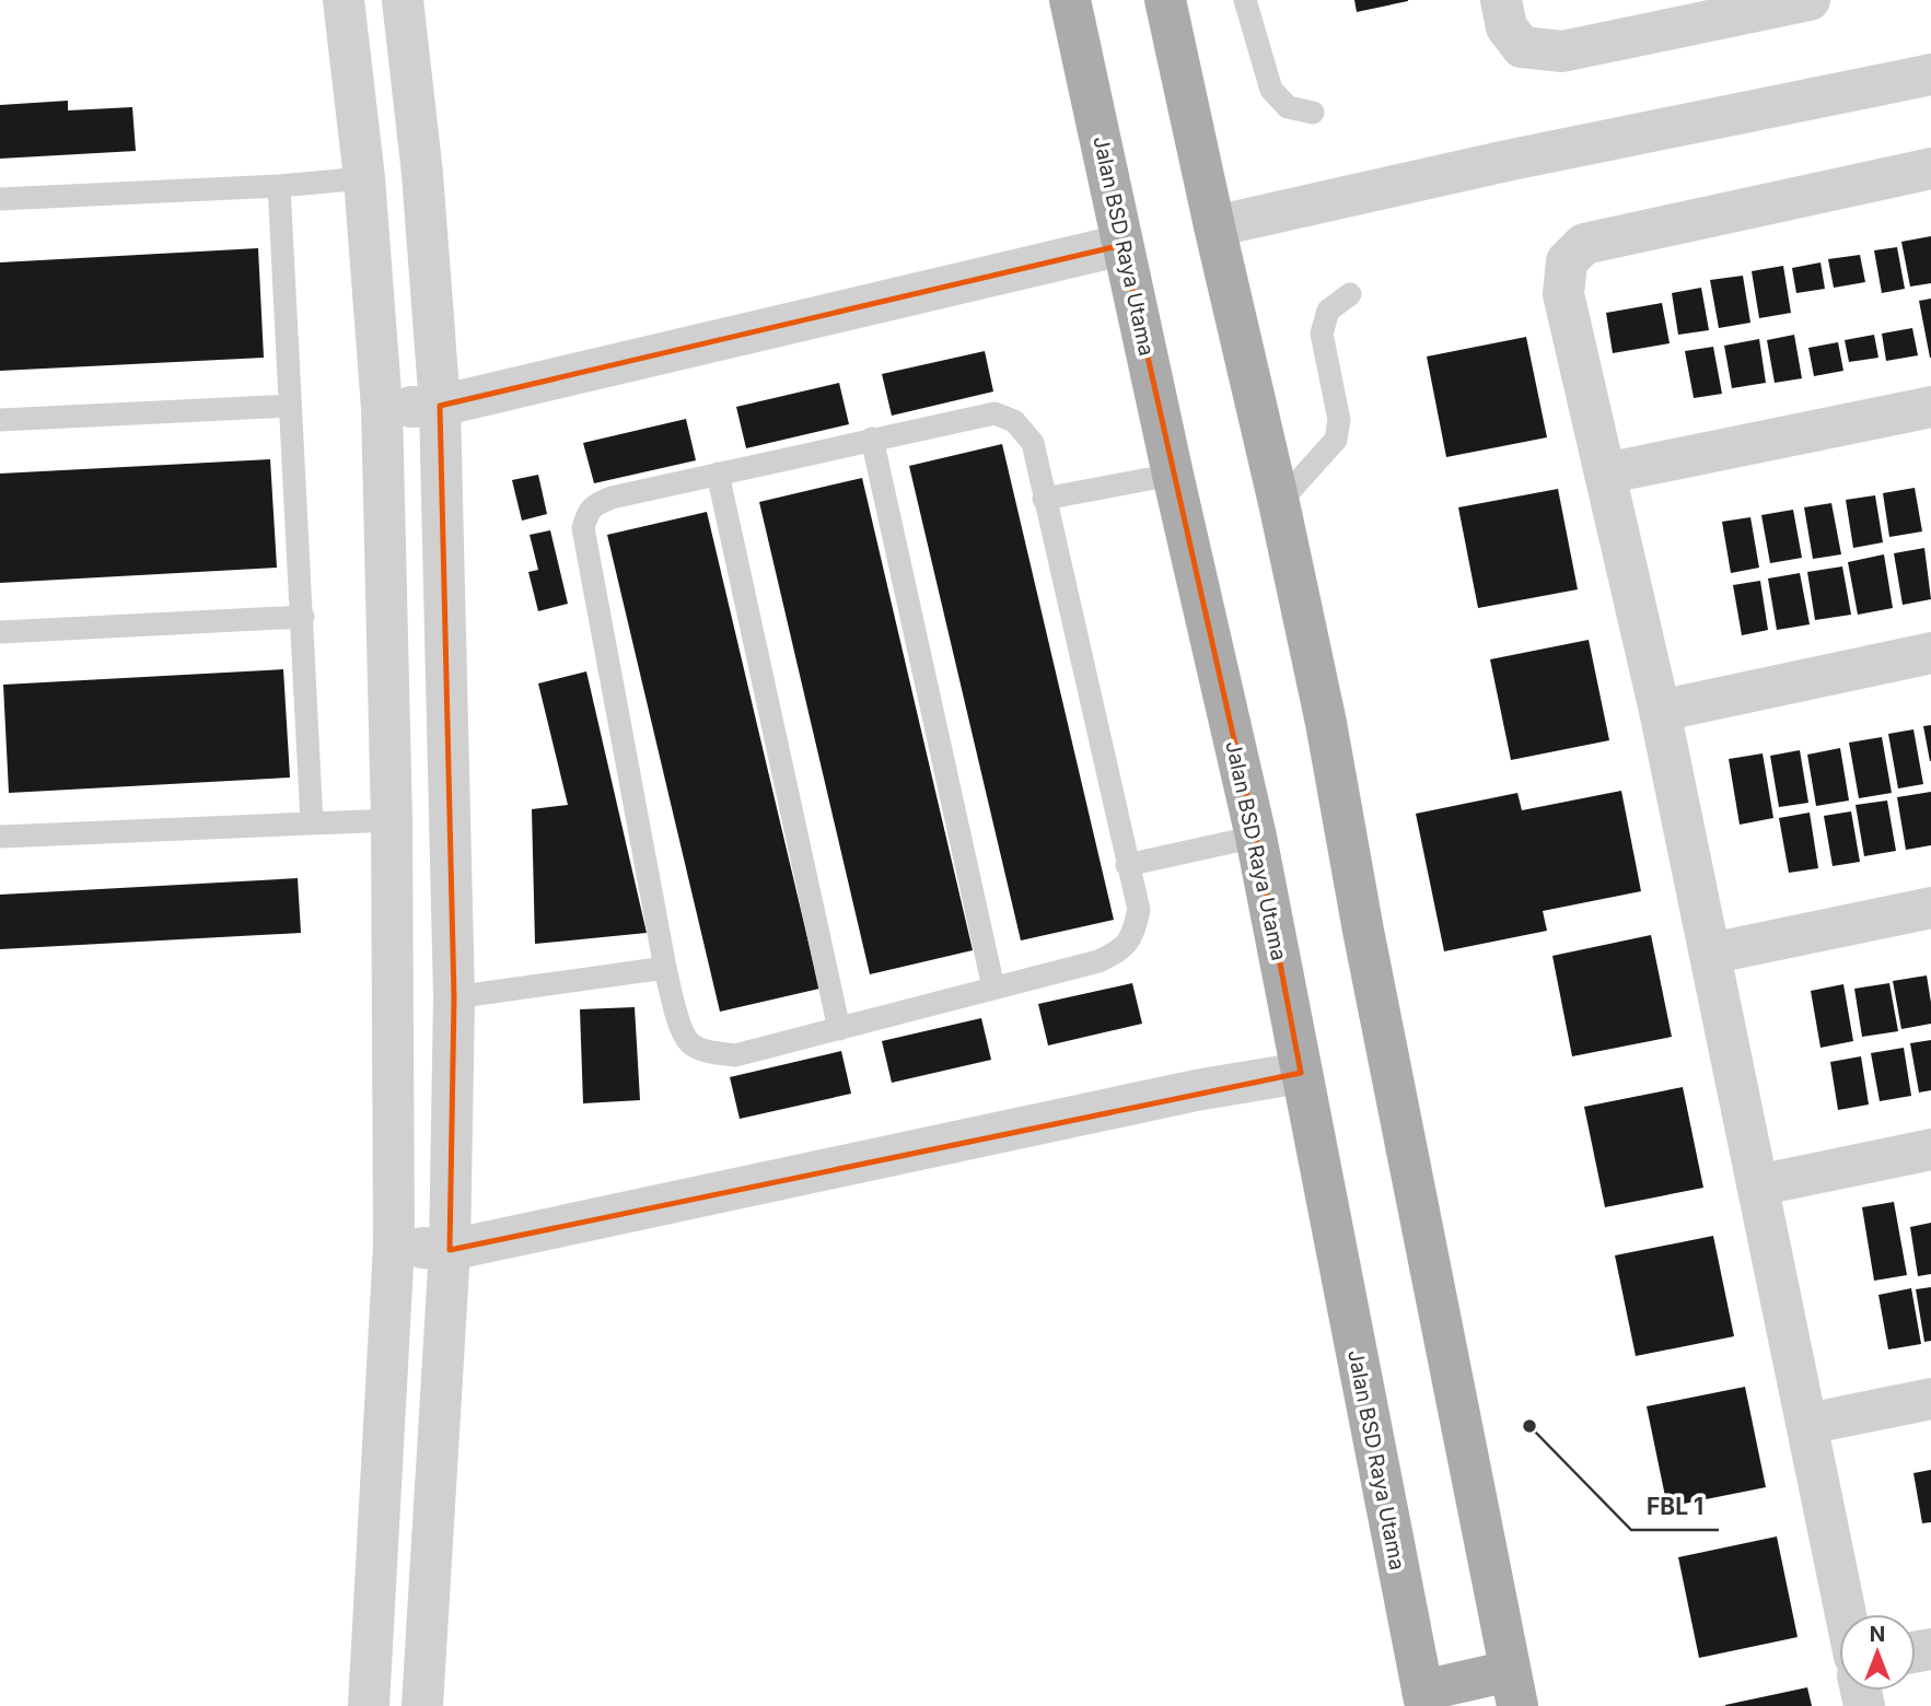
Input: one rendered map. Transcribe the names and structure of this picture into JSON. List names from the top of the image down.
{
  "streets": {
    "main road": ["Jalan BSD Raya Utama"]
  },
  "places": ["FBL 1"],
  "north": "top"
}
